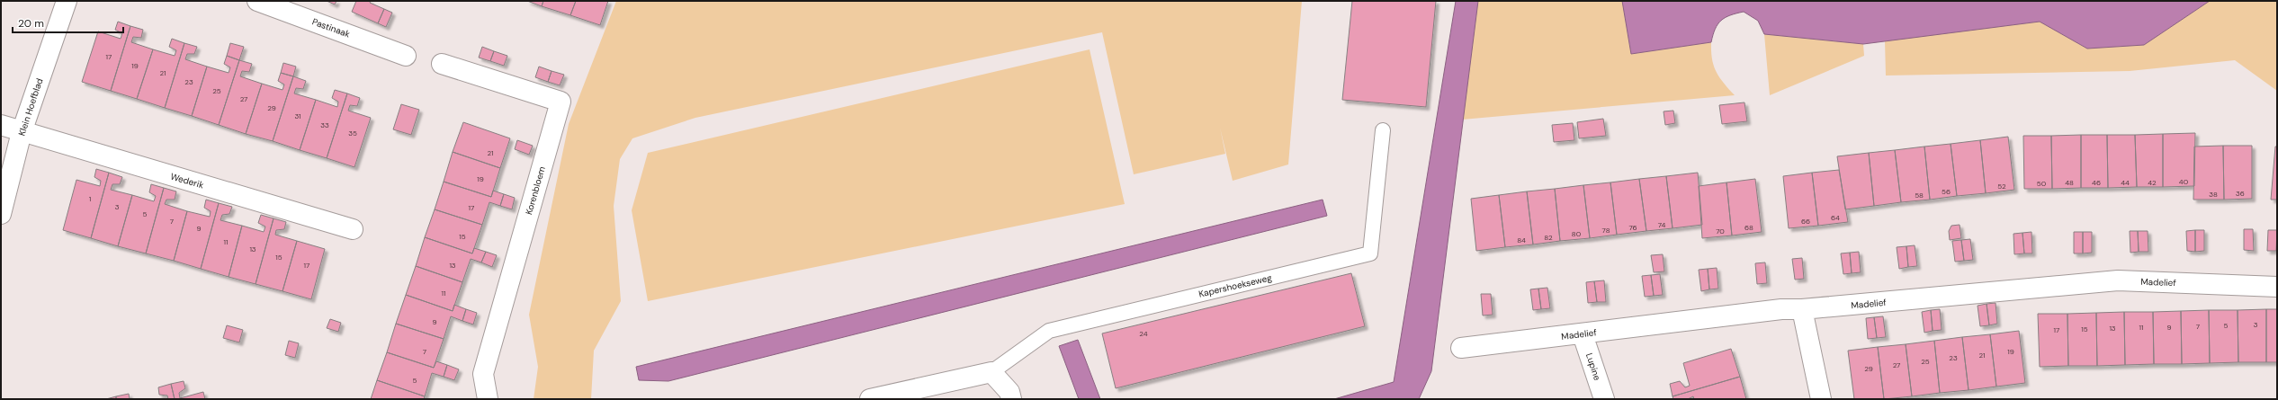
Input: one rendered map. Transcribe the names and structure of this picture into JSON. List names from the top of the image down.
{
  "streets": {
    "street": [
      "Pastinaak",
      "Klein Hoefblad",
      "Wederik",
      "Korenbloem",
      "Madelief",
      "Kapershoekseweg",
      "Lupine"
    ]
  },
  "crossings": [
    ["Klein Hoefblad", "Wederik"],
    ["Madelief", "Lupine"]
  ],
  "house_numbers": [
    "17",
    "19",
    "21",
    "23",
    "25",
    "27",
    "29",
    "31",
    "33",
    "35",
    "21",
    "19",
    "40",
    "48",
    "46",
    "44",
    "42",
    "50",
    "52",
    "56",
    "36",
    "38",
    "58",
    "1",
    "3",
    "17",
    "5",
    "64",
    "7",
    "66",
    "74",
    "76",
    "68",
    "9",
    "78",
    "70",
    "80",
    "15",
    "82",
    "84",
    "11",
    "13",
    "15",
    "17",
    "13",
    "11",
    "9",
    "3",
    "5",
    "7",
    "11",
    "9",
    "13",
    "15",
    "17",
    "24",
    "7",
    "19",
    "21",
    "23",
    "25",
    "27",
    "29",
    "5"
  ],
  "scale_bar": "20 m"
}
